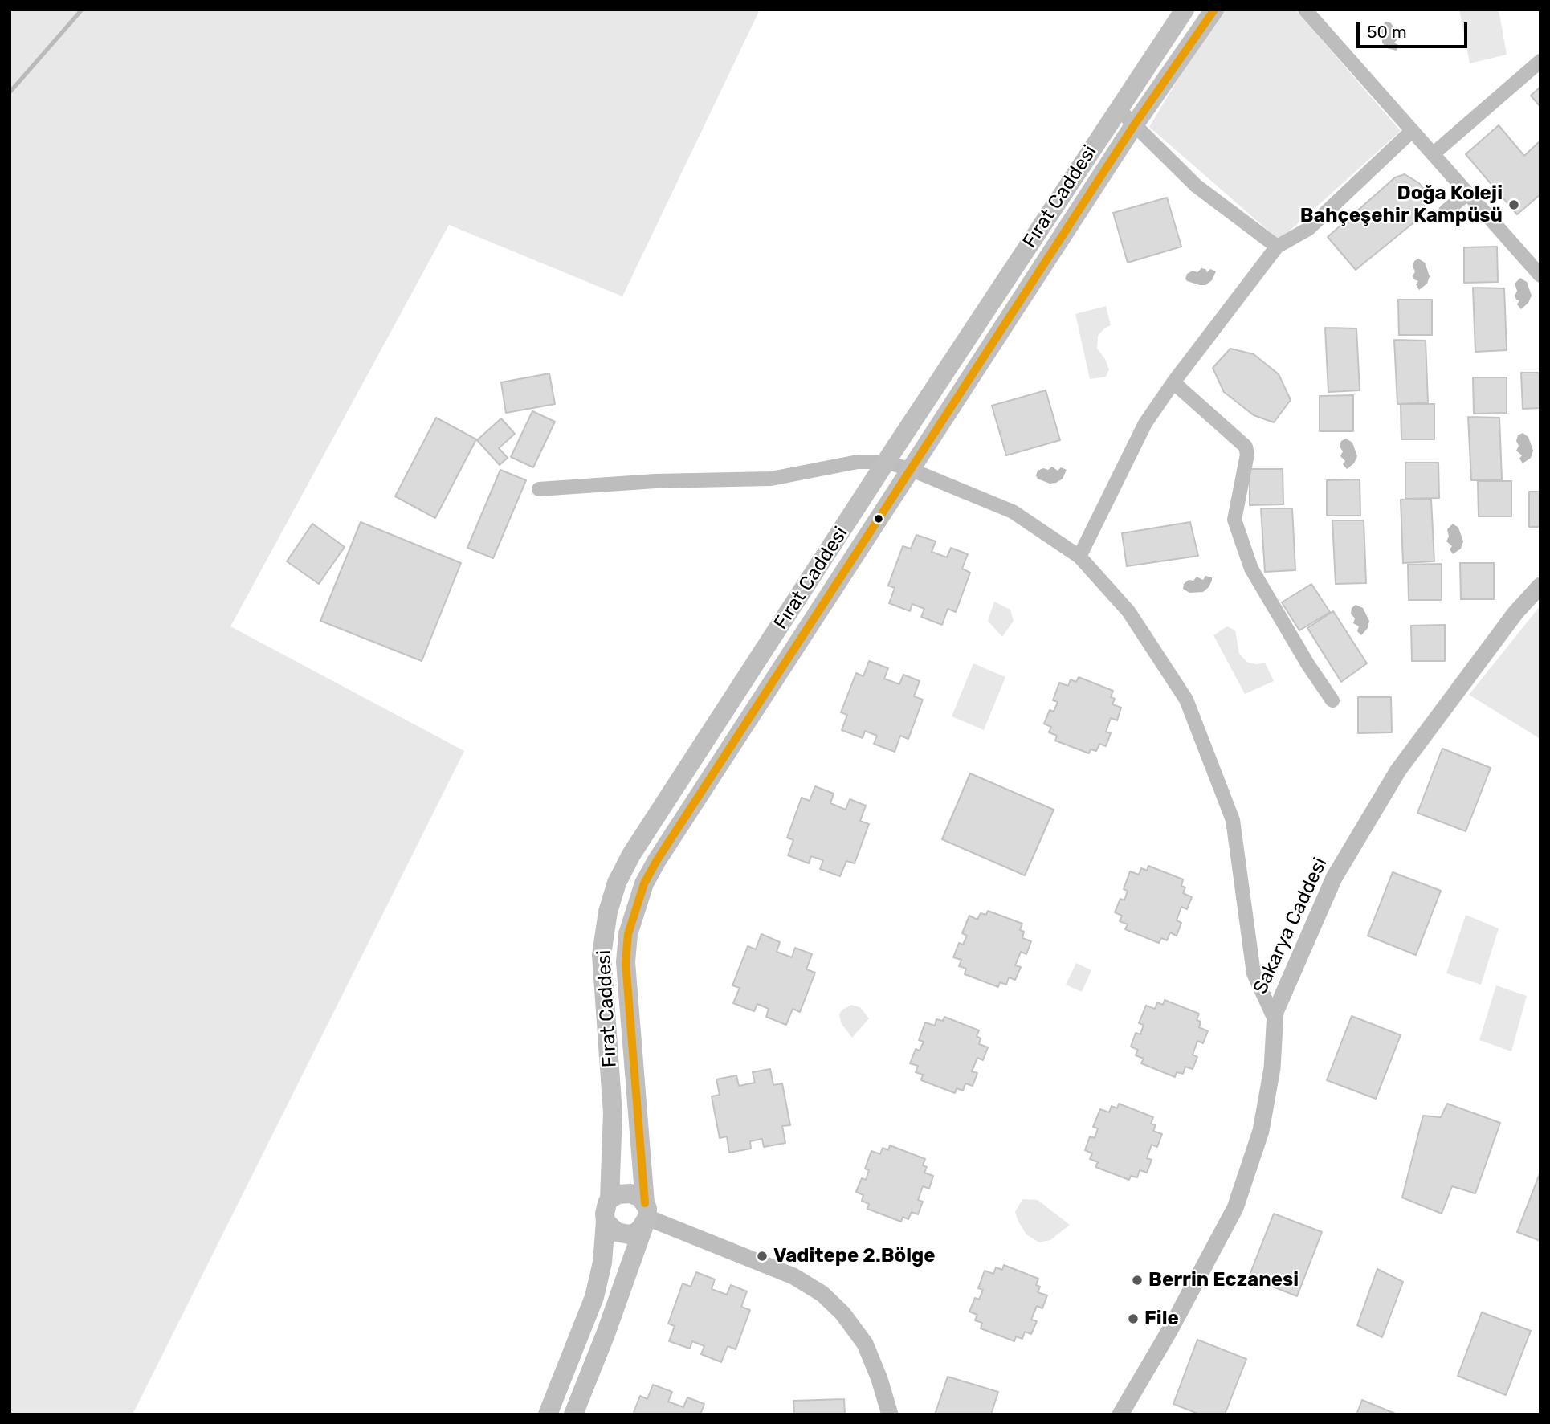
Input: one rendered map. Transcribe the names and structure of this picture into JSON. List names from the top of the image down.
{
  "streets": {
    "main road": ["Fırat Caddesi"],
    "street": ["Sakarya Caddesi"]
  },
  "places": [
    "Doğa Koleji Bahçeşehir Kampüsü",
    "Vaditepe 2.Bölge",
    "Berrin Eczanesi",
    "File"
  ],
  "scale_bar": "50 m"
}
